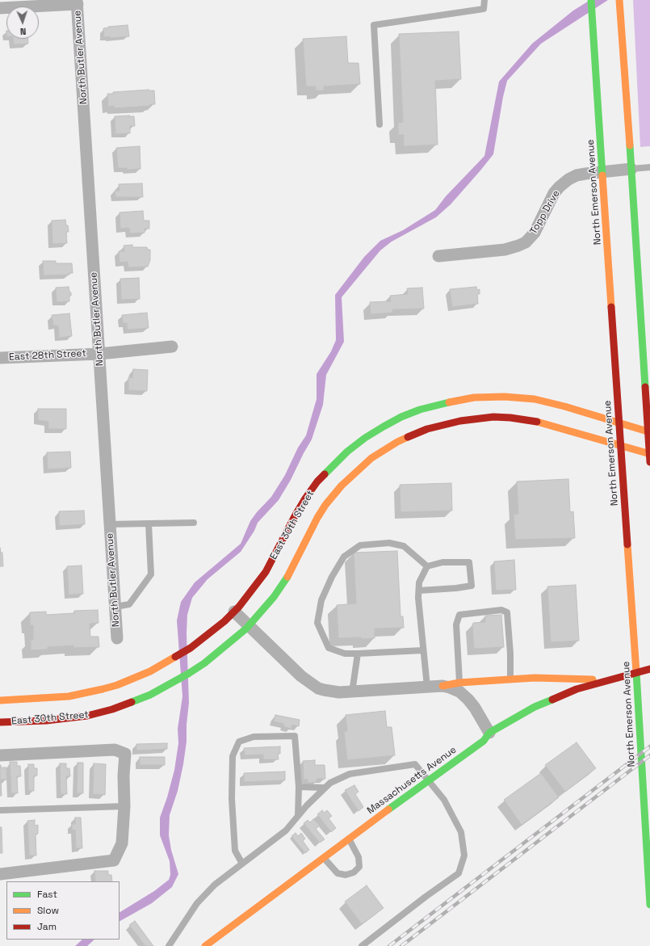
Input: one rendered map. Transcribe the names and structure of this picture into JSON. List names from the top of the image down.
{
  "streets": {
    "main road": ["North Emerson Avenue", "East 30th Street", "Massachusetts Avenue"],
    "street": ["North Butler Avenue", "Topp Drive", "East 28th Street"]
  },
  "crossings": [
    ["North Butler Avenue", "East 28th Street"],
    ["North Emerson Avenue", "Topp Drive"],
    ["North Emerson Avenue", "East 30th Street"]
  ],
  "legend": ["Fast", "Slow", "Jam"],
  "north": "bottom"
}
